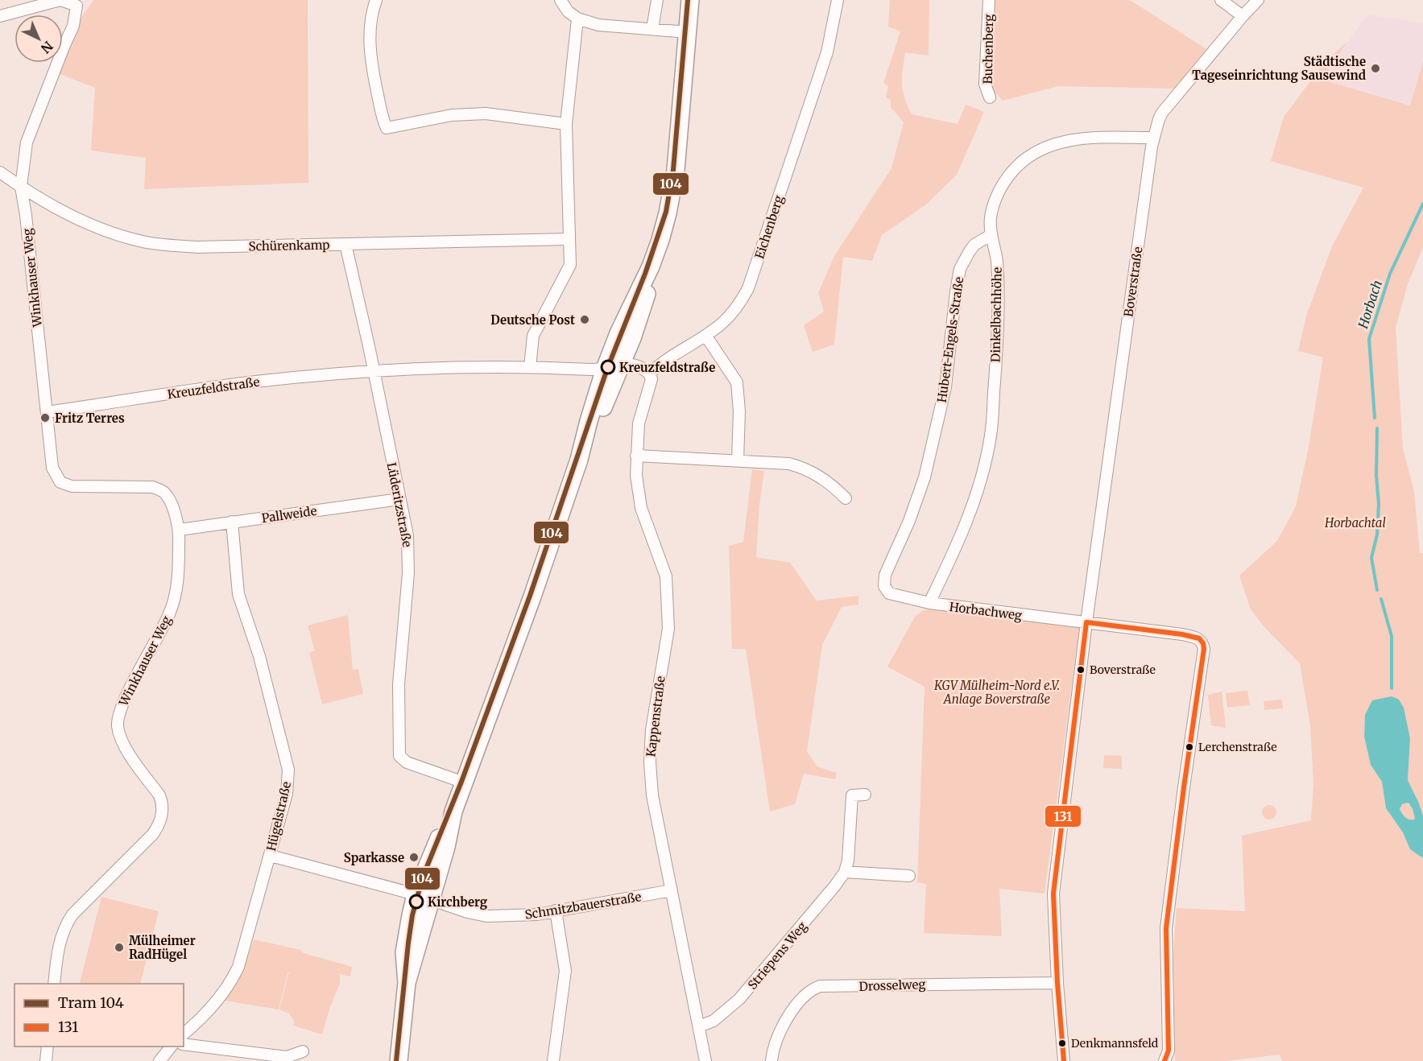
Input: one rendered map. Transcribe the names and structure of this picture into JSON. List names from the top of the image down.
{
  "streets": {
    "street": [
      "Buchenberg",
      "Eichenberg",
      "Schürenkamp",
      "Winkhauser Weg",
      "Boverstraße",
      "Dinkelbachhöhe",
      "Hubert-Engels-Straße",
      "Kreuzfeldstraße",
      "Lüderitzstraße",
      "Pallweide",
      "Horbachweg",
      "Kappenstraße",
      "Hügelstraße",
      "Schmitzbauerstraße",
      "Striepens Weg",
      "Drosselweg"
    ]
  },
  "crossings": [
    ["Eichenberg", "Kappenstraße"],
    ["Schürenkamp", "Winkhauser Weg"],
    ["Schürenkamp", "Lüderitzstraße"],
    ["Winkhauser Weg", "Kreuzfeldstraße"],
    ["Winkhauser Weg", "Pallweide"],
    ["Boverstraße", "Dinkelbachhöhe"],
    ["Boverstraße", "Horbachweg"],
    ["Boverstraße", "Drosselweg"],
    ["Dinkelbachhöhe", "Hubert-Engels-Straße"],
    ["Dinkelbachhöhe", "Horbachweg"],
    ["Hubert-Engels-Straße", "Horbachweg"],
    ["Kreuzfeldstraße", "Lüderitzstraße"],
    ["Lüderitzstraße", "Pallweide"],
    ["Pallweide", "Hügelstraße"],
    ["Kappenstraße", "Schmitzbauerstraße"],
    ["Kappenstraße", "Striepens Weg"],
    ["Hügelstraße", "Schmitzbauerstraße"]
  ],
  "water": ["Horbach"],
  "parks": ["Horbachtal", "KGV Mülheim-Nord e.V. Anlage Boverstraße"],
  "places": [
    "Städtische Tageseinrichtung Sausewind",
    "Deutsche Post",
    "Kreuzfeldstraße",
    "Fritz Terres",
    "Boverstraße",
    "Lerchenstraße",
    "Sparkasse",
    "Kirchberg",
    "Mülheimer RadHügel",
    "Denkmannsfeld"
  ],
  "lines": ["tram line 104", "transit line 131"],
  "legend": ["Tram 104", "131"],
  "north": "bottom right"
}
